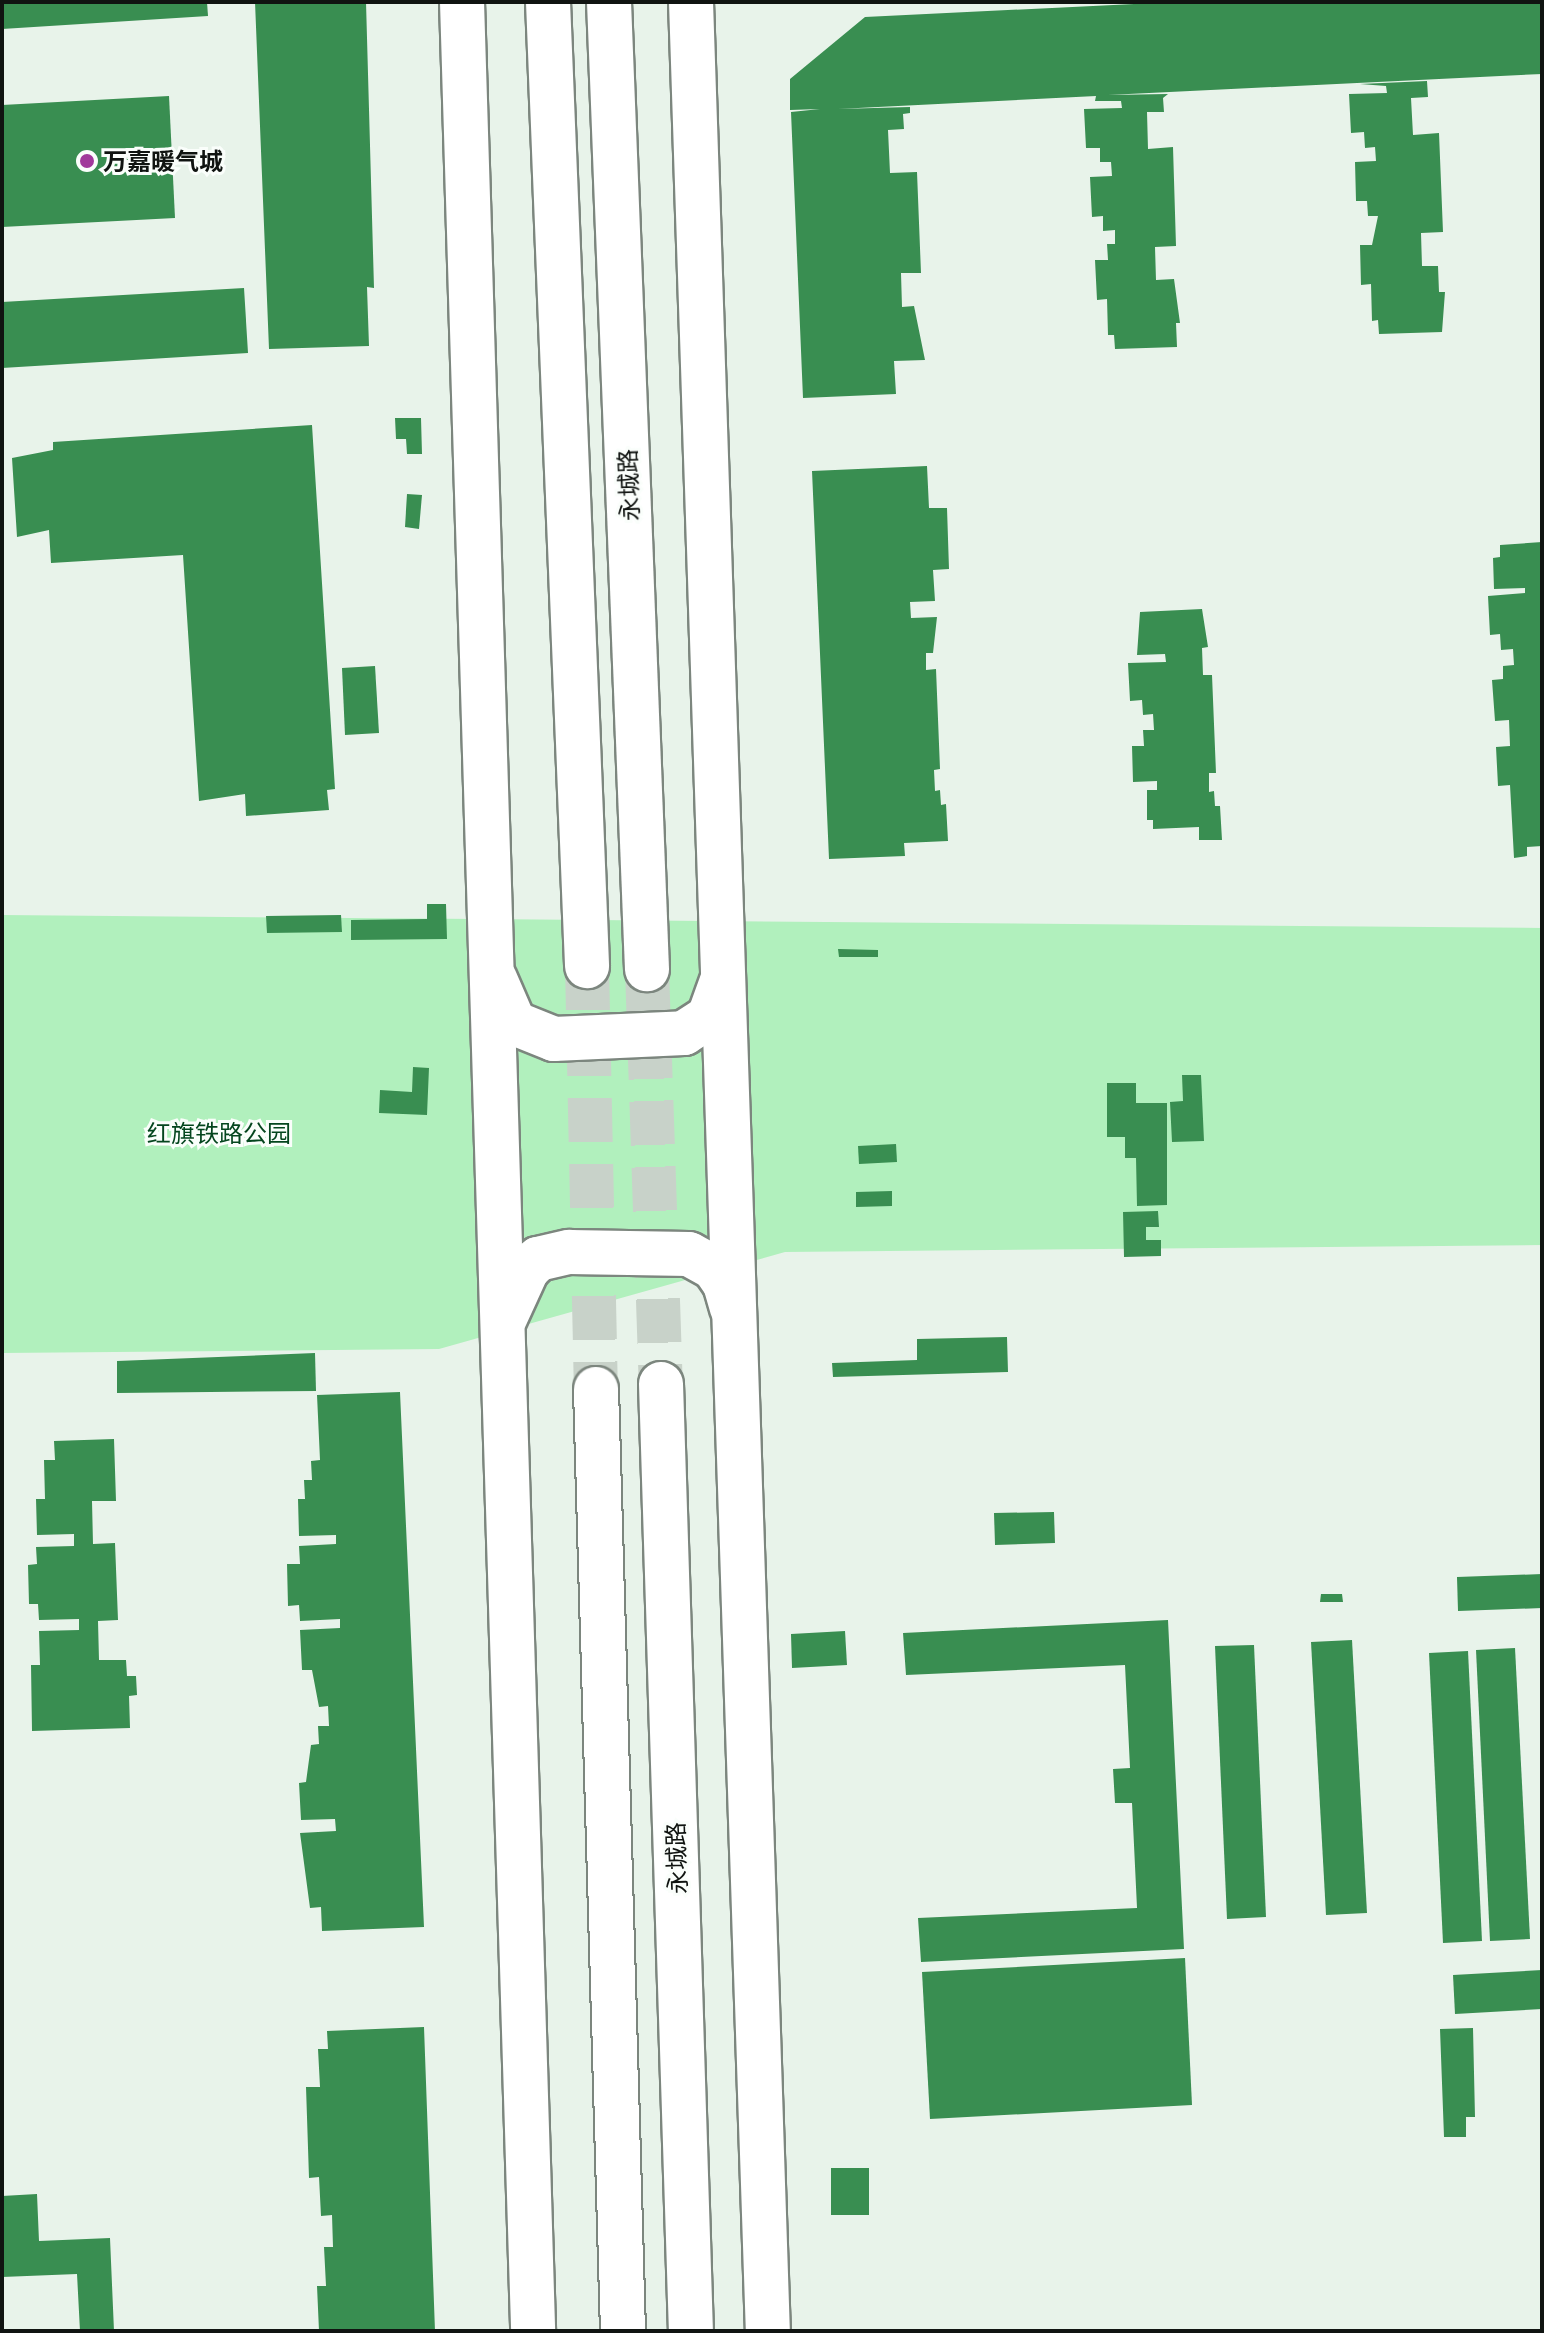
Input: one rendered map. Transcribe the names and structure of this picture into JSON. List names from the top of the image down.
{
  "streets": {
    "main road": ["永城路"]
  },
  "parks": ["红旗铁路公园"],
  "places": ["万嘉暖气城"]
}
